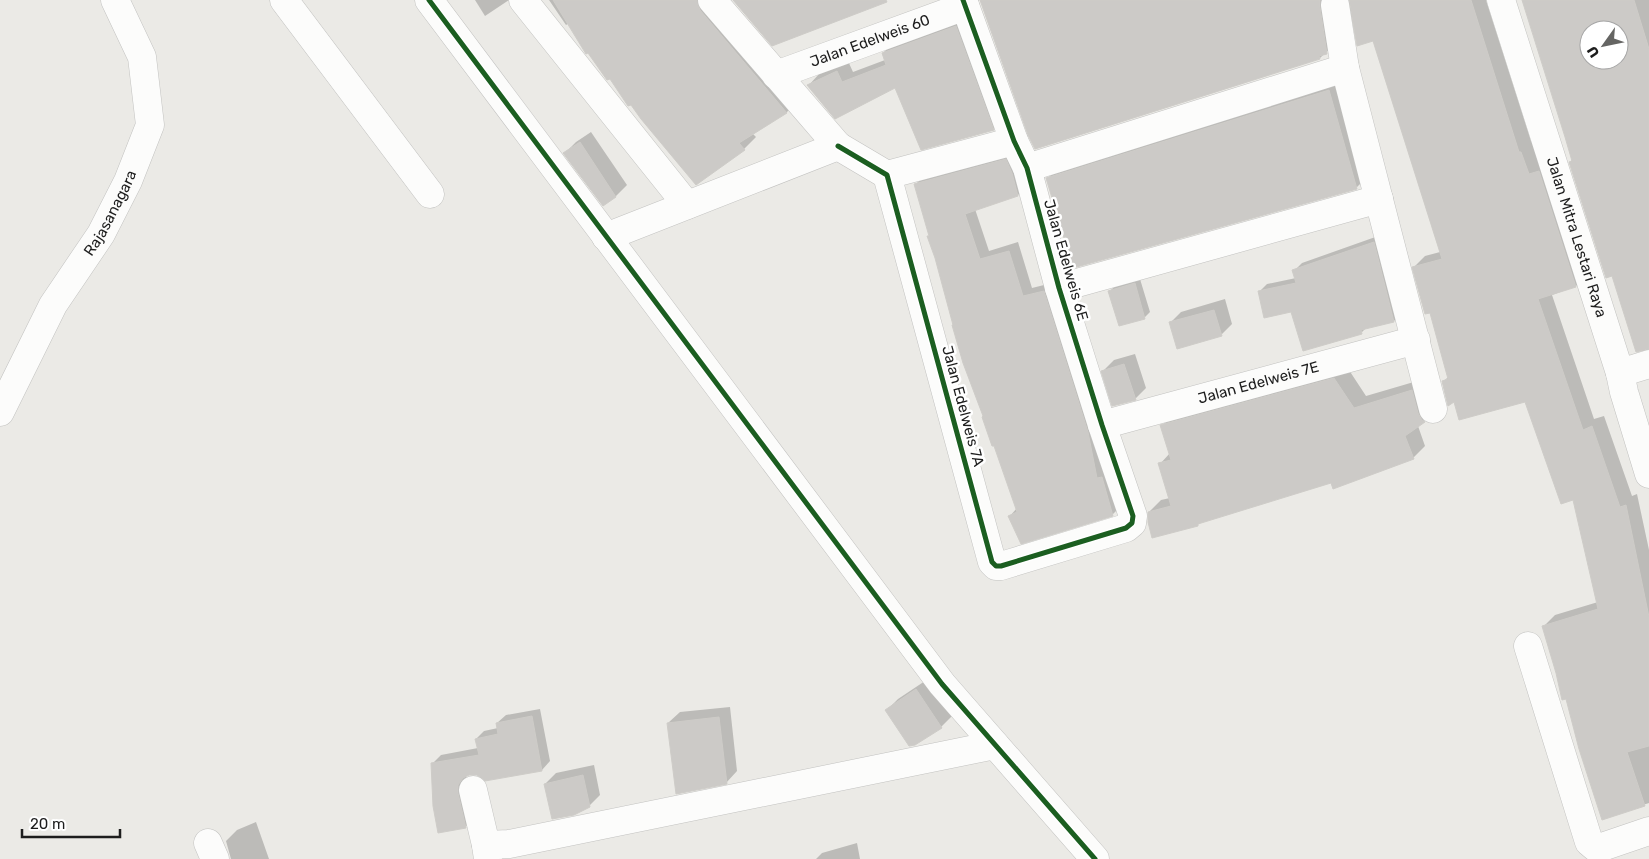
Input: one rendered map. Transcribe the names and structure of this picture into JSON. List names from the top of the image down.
{
  "streets": {
    "street": [
      "Jalan Edelweis 60",
      "Rajasanagara",
      "Jalan Mitra Lestari Raya",
      "Jalan Edelweis 6E",
      "Jalan Edelweis 7E",
      "Jalan Edelweis 7A"
    ]
  },
  "crossings": [
    ["Jalan Edelweis 60", "Jalan Edelweis 6E"],
    ["Jalan Edelweis 6E", "Jalan Edelweis 7E"],
    ["Jalan Edelweis 6E", "Jalan Edelweis 7A"]
  ],
  "scale_bar": "20 m",
  "north": "bottom left"
}
